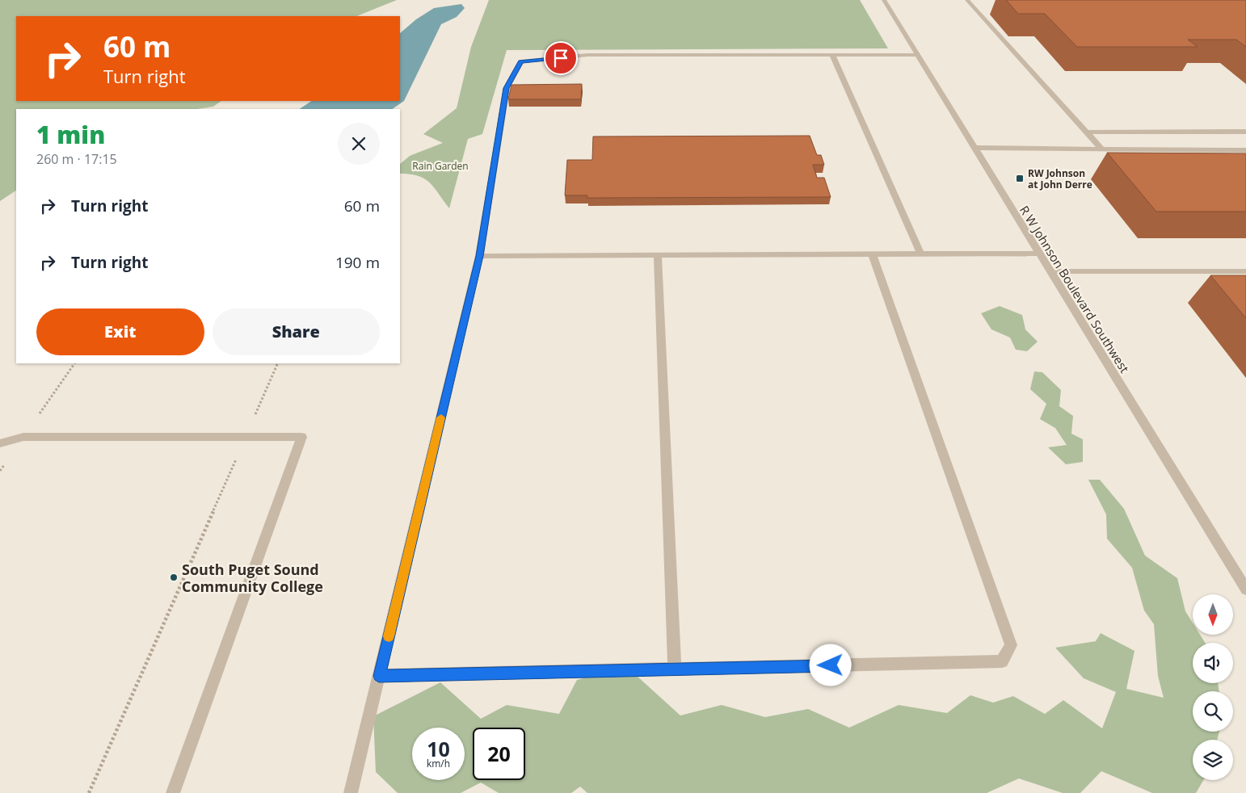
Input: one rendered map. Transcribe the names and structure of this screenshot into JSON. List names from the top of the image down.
{
  "streets": {
    "street": ["R W Johnson Boulevard Southwest"]
  },
  "parks": ["Rain Garden"],
  "places": {
    "transit": ["RW Johnson at John Derre"],
    "other": ["South Puget Sound Community College"]
  },
  "north": "bottom",
  "page": {
    "turn": ["60 m", "Turn right"],
    "heading": ["1 min", "260 m · 17:15"],
    "list": [
      {
        "name": "Turn right",
        "value": "60 m"
      },
      {
        "name": "Turn right",
        "value": "190 m"
      }
    ],
    "buttons": ["Exit", "Share"],
    "speed": "10 km/h",
    "limit": "20"
  }
}
